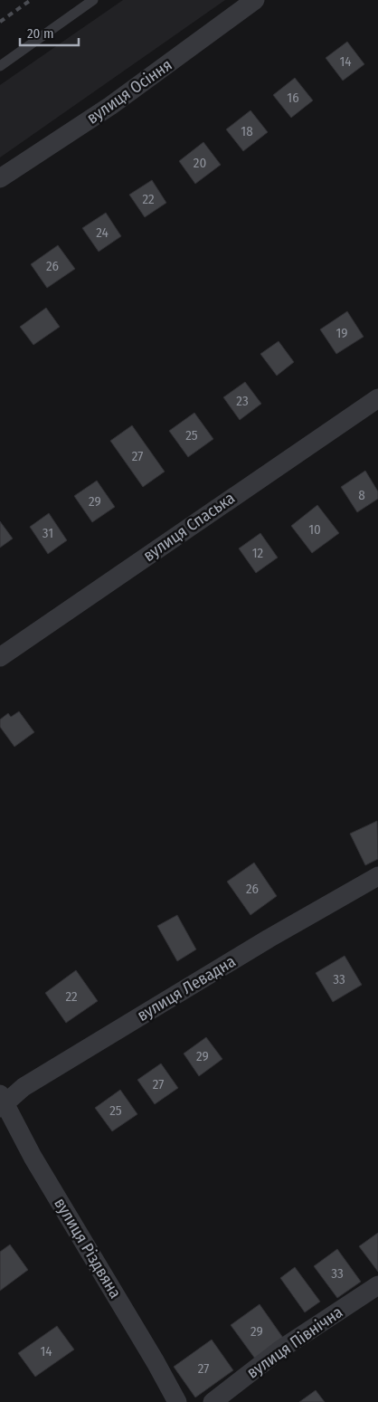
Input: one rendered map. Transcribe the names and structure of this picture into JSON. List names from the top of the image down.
{
  "streets": {
    "street": [
      "вулиця Осіння",
      "вулиця Спаська",
      "вулиця Левадна",
      "вулиця Різдвяна",
      "вулиця Північна"
    ]
  },
  "crossings": [
    ["вулиця Левадна", "вулиця Різдвяна"]
  ],
  "house_numbers": [
    "14",
    "16",
    "18",
    "20",
    "22",
    "24",
    "26",
    "19",
    "23",
    "25",
    "27",
    "8",
    "29",
    "10",
    "31",
    "12",
    "26",
    "33",
    "22",
    "29",
    "27",
    "25",
    "33",
    "29",
    "14",
    "27"
  ],
  "scale_bar": "20 m"
}
